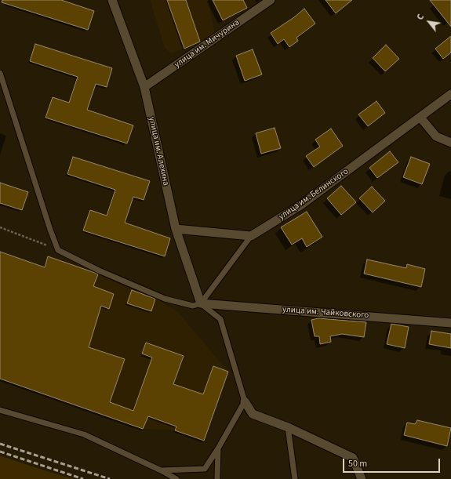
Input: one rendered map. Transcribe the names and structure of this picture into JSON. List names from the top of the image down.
{
  "streets": {
    "street": [
      "улица им. Мичурина",
      "улица им. Алехина",
      "улица им. Белинского",
      "улица им. Чайковского"
    ]
  },
  "crossings": [
    ["улица им. Мичурина", "улица им. Алехина"],
    ["улица им. Алехина", "улица им. Чайковского"]
  ],
  "scale_bar": "50 m",
  "north": "top left"
}
